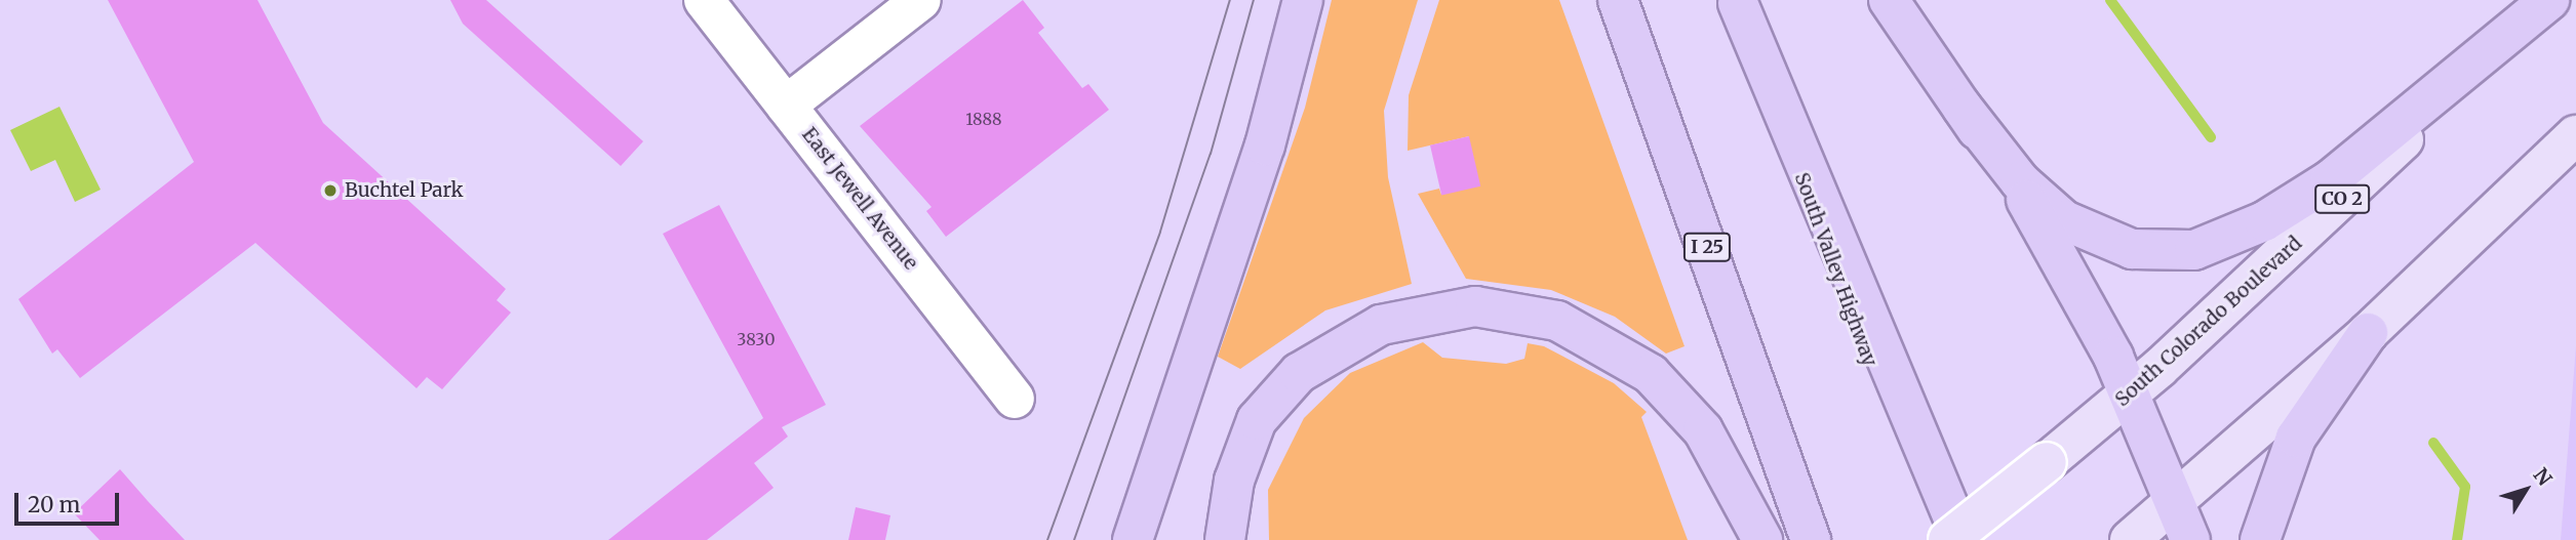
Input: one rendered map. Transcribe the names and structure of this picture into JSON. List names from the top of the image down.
{
  "streets": {
    "highway": ["I 25", "South Valley Highway"],
    "main road": ["CO 2", "South Colorado Boulevard"],
    "street": ["East Jewell Avenue"]
  },
  "places": ["Buchtel Park"],
  "house_numbers": ["1888", "3830"],
  "scale_bar": "20 m",
  "north": "top right"
}
